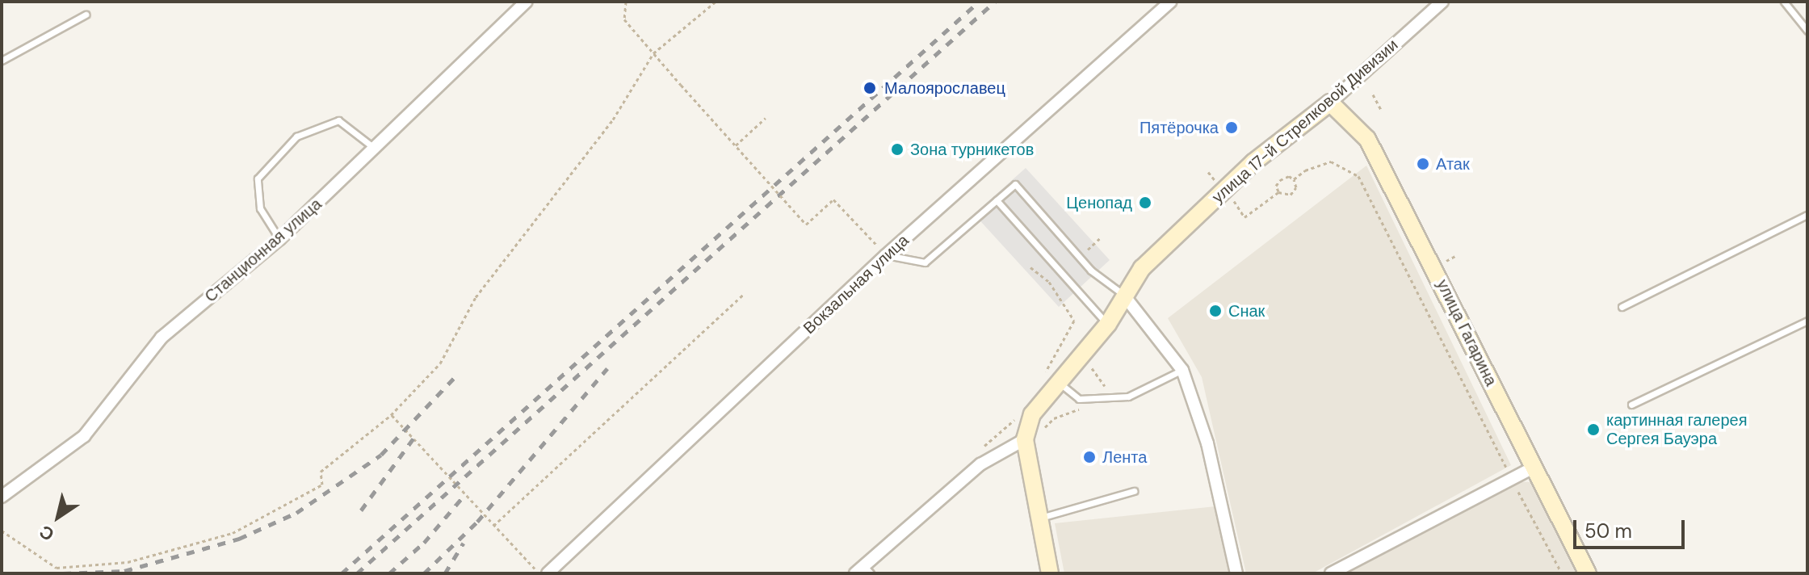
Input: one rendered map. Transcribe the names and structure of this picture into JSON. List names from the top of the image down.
{
  "streets": {
    "main road": ["улица 17-й Стрелковой Дивизии", "улица Гагарина"],
    "street": ["Станционная улица", "Вокзальная улица"]
  },
  "crossings": [
    ["улица 17-й Стрелковой Дивизии", "улица Гагарина"]
  ],
  "places": [
    "Малоярославец",
    "Пятёрочка",
    "Зона турникетов",
    "Атак",
    "Ценопад",
    "Снак",
    "картинная галерея Сергея Бауэра",
    "Лента"
  ],
  "scale_bar": "50 m",
  "north": "bottom left"
}
